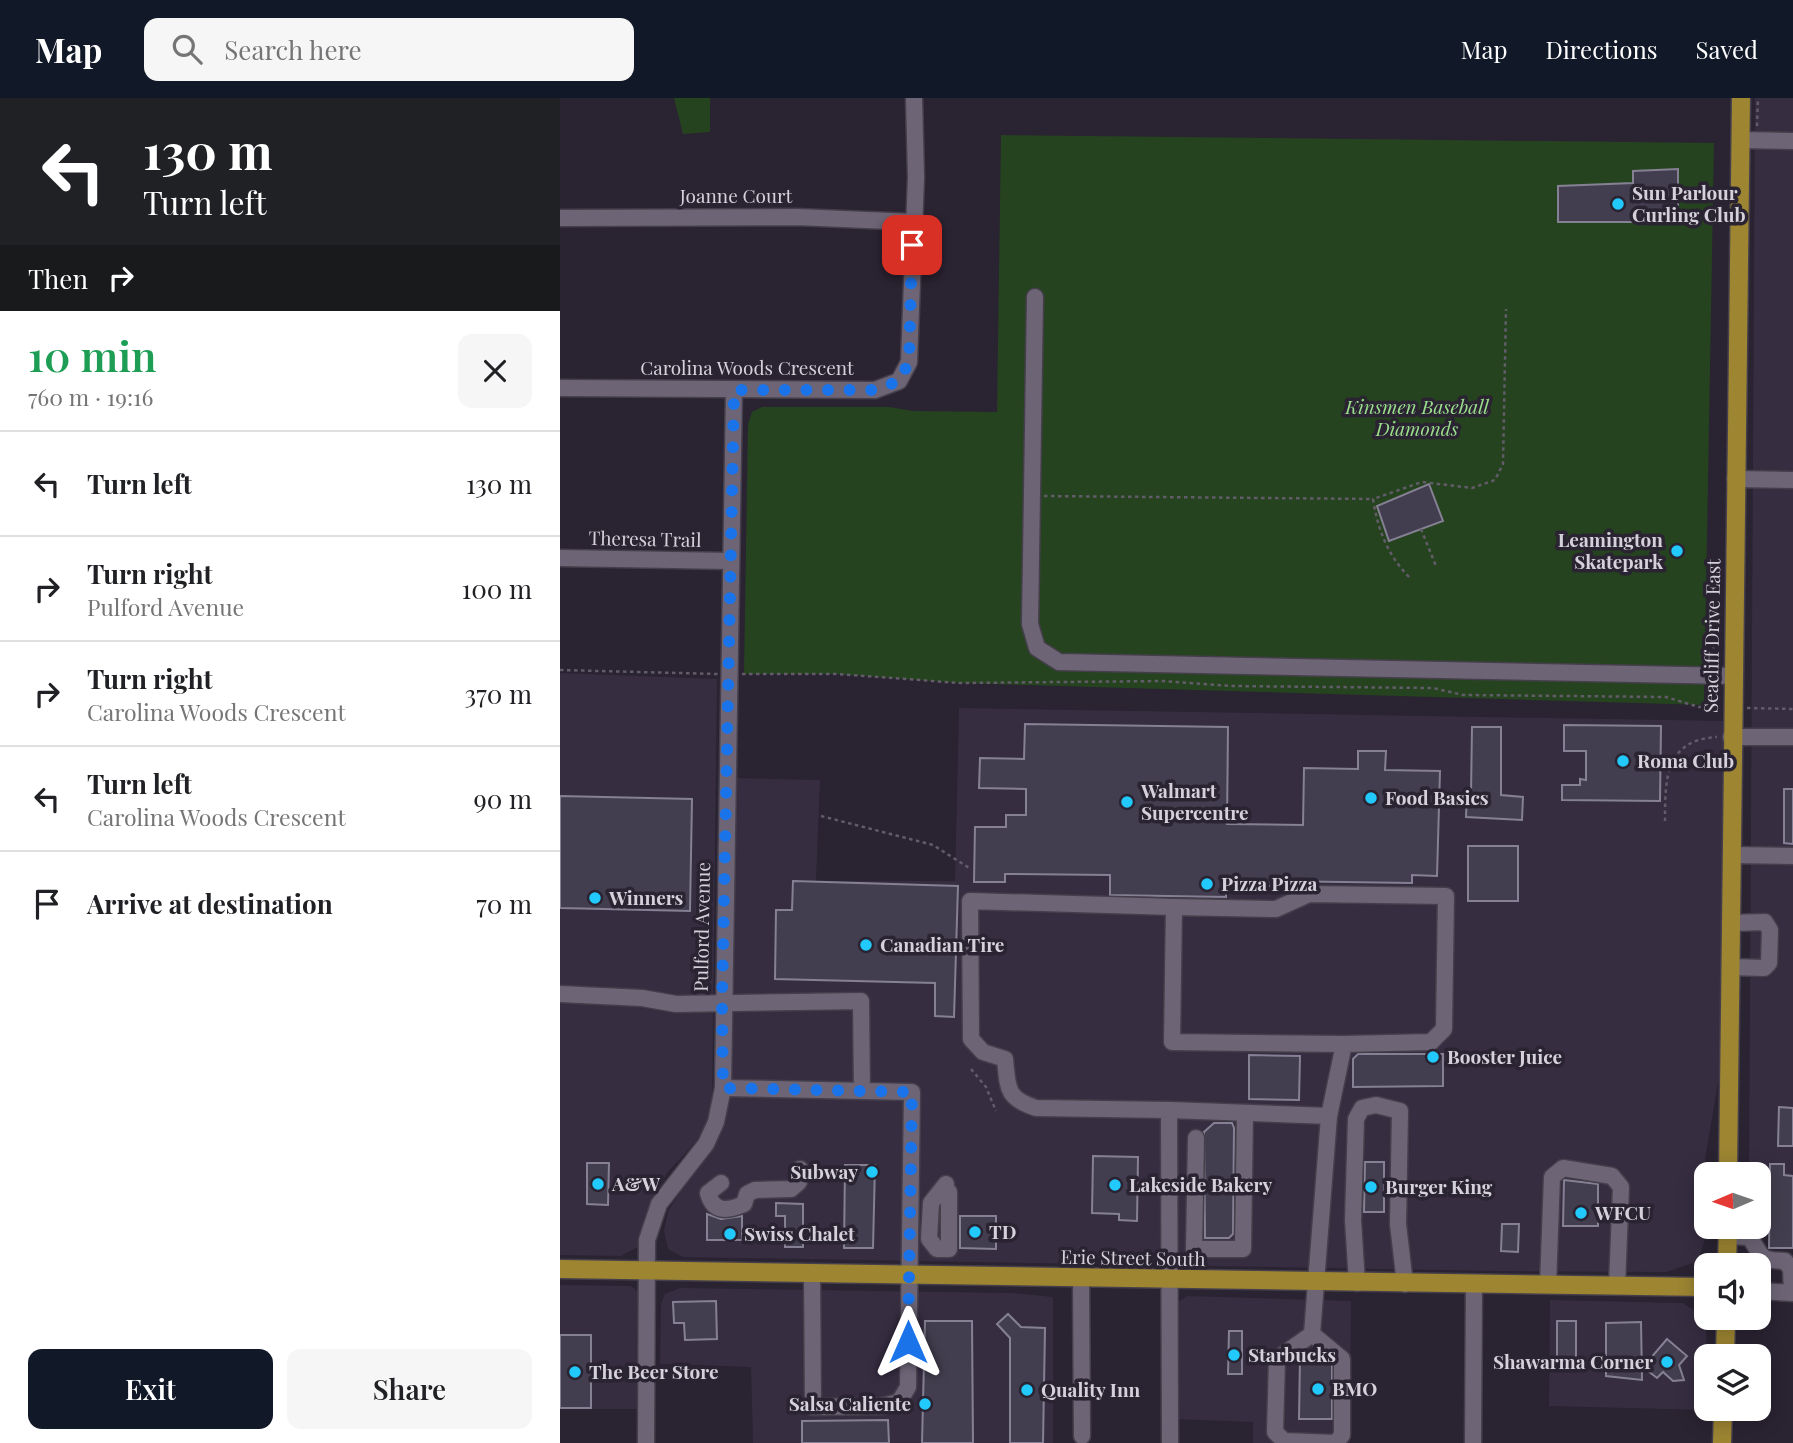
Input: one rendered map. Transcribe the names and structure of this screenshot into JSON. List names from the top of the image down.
{
  "streets": {
    "main road": ["Seacliff Drive East", "Erie Street South"],
    "street": [
      "Joanne Court",
      "Carolina Woods Crescent",
      "Theresa Trail",
      "Pulford Avenue"
    ]
  },
  "crossings": [
    ["Joanne Court", "Carolina Woods Crescent"],
    ["Carolina Woods Crescent", "Pulford Avenue"],
    ["Theresa Trail", "Pulford Avenue"],
    ["Pulford Avenue", "Erie Street South"]
  ],
  "parks": ["Kinsmen Baseball Diamonds"],
  "places": [
    "Sun Parlour Curling Club",
    "Leamington Skatepark",
    "Roma Club",
    "Food Basics",
    "Walmart Supercentre",
    "Pizza Pizza",
    "Winners",
    "Canadian Tire",
    "Booster Juice",
    "Subway",
    "A&W",
    "Lakeside Bakery",
    "Burger King",
    "WFCU",
    "TD",
    "Swiss Chalet",
    "Starbucks",
    "Shawarma Corner",
    "The Beer Store",
    "BMO",
    "Quality Inn",
    "Salsa Caliente"
  ],
  "north": "left",
  "page": {
    "header": "Map",
    "search": "Search here",
    "nav": ["Map", "Directions", "Saved"],
    "turn": ["130 m", "Turn left"],
    "then": "Then",
    "heading": ["10 min", "760 m · 19:16"],
    "list": [
      {
        "name": "Turn left",
        "value": "130 m"
      },
      {
        "name": "Turn right",
        "note": "Pulford Avenue",
        "value": "100 m"
      },
      {
        "name": "Turn right",
        "note": "Carolina Woods Crescent",
        "value": "370 m"
      },
      {
        "name": "Turn left",
        "note": "Carolina Woods Crescent",
        "value": "90 m"
      },
      {
        "name": "Arrive at destination",
        "value": "70 m"
      }
    ],
    "buttons": ["Exit", "Share"]
  }
}
